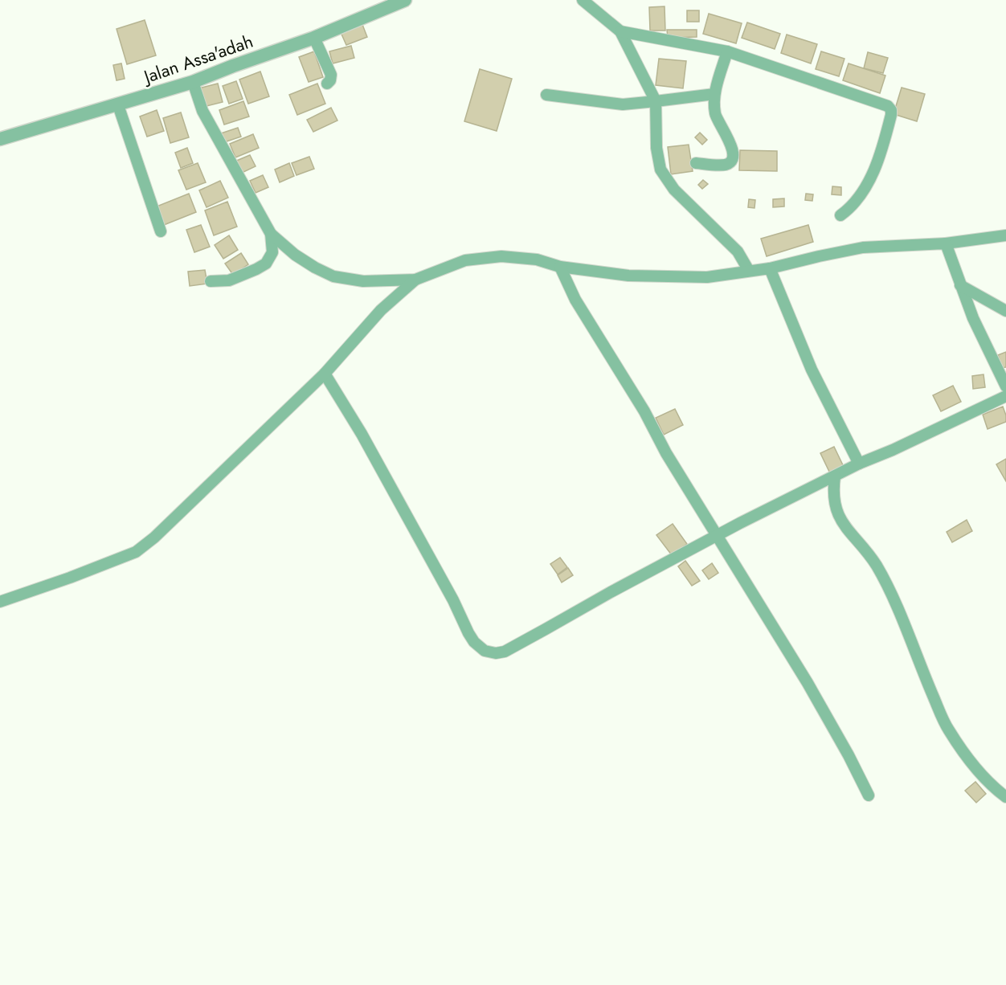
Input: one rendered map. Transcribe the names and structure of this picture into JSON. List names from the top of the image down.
{
  "streets": {
    "street": ["Jalan Assa'adah"]
  }
}
